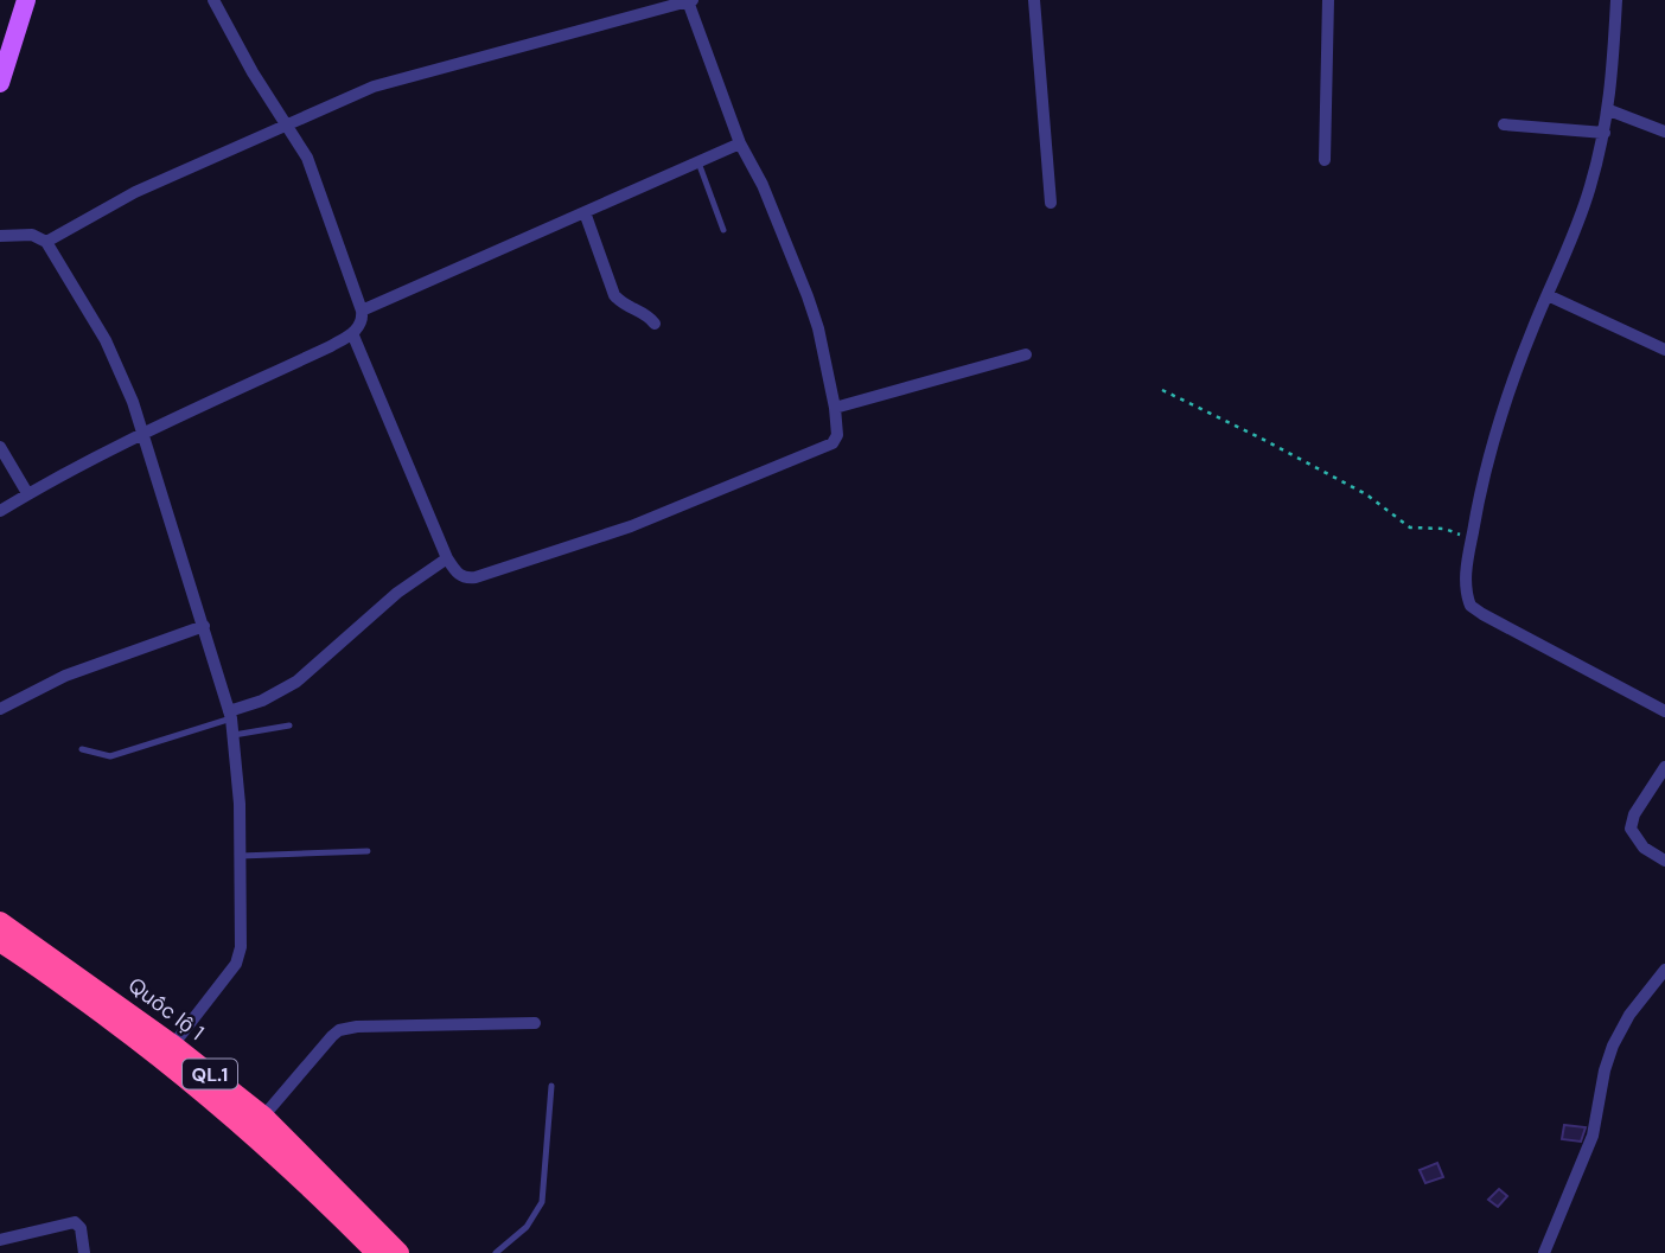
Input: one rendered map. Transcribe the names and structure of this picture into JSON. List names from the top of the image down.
{
  "streets": {
    "highway": ["Quốc lộ 1", "QL.1"]
  }
}
